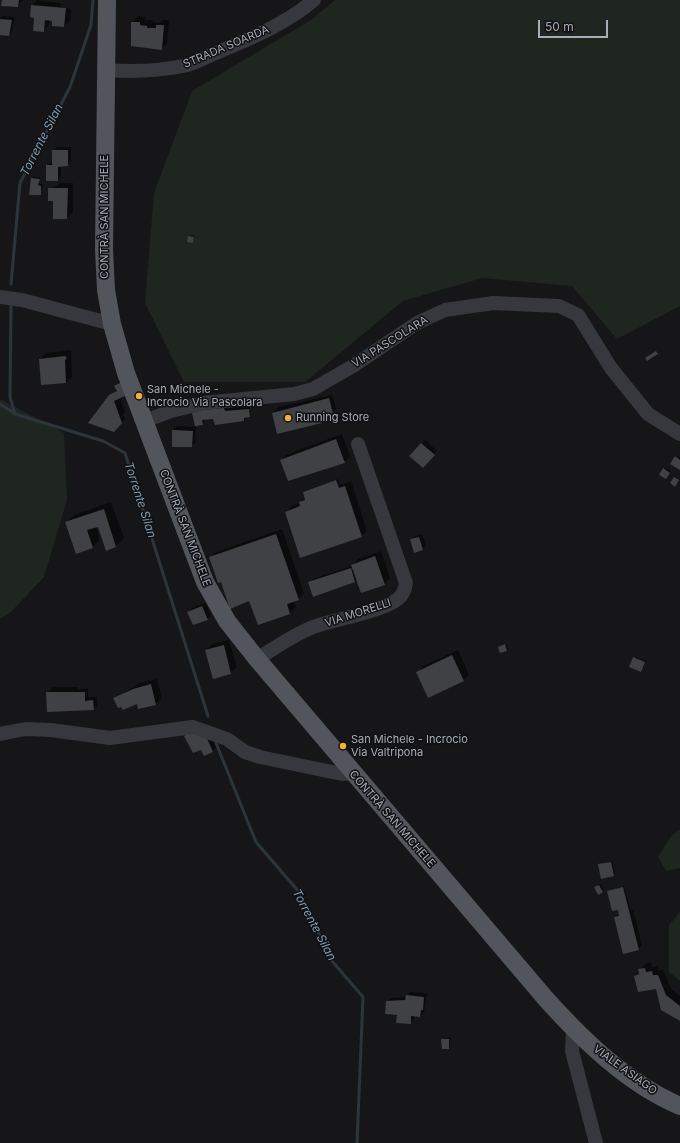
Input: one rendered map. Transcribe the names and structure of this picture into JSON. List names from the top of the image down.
{
  "streets": {
    "main road": ["CONTRÀ SAN MICHELE", "VIALE ASIAGO"],
    "street": ["STRADA SOARDA", "VIA PASCOLARA", "VIA MORELLI"]
  },
  "crossings": [
    ["STRADA SOARDA", "CONTRÀ SAN MICHELE"],
    ["CONTRÀ SAN MICHELE", "VIA PASCOLARA"],
    ["CONTRÀ SAN MICHELE", "VIA MORELLI"],
    ["CONTRÀ SAN MICHELE", "VIALE ASIAGO"]
  ],
  "water": ["Torrente Silan"],
  "places": ["San Michele - Incrocio Via Pascolara", "Running Store", "San Michele - Incrocio Via Valtripona"],
  "scale_bar": "50 m"
}
